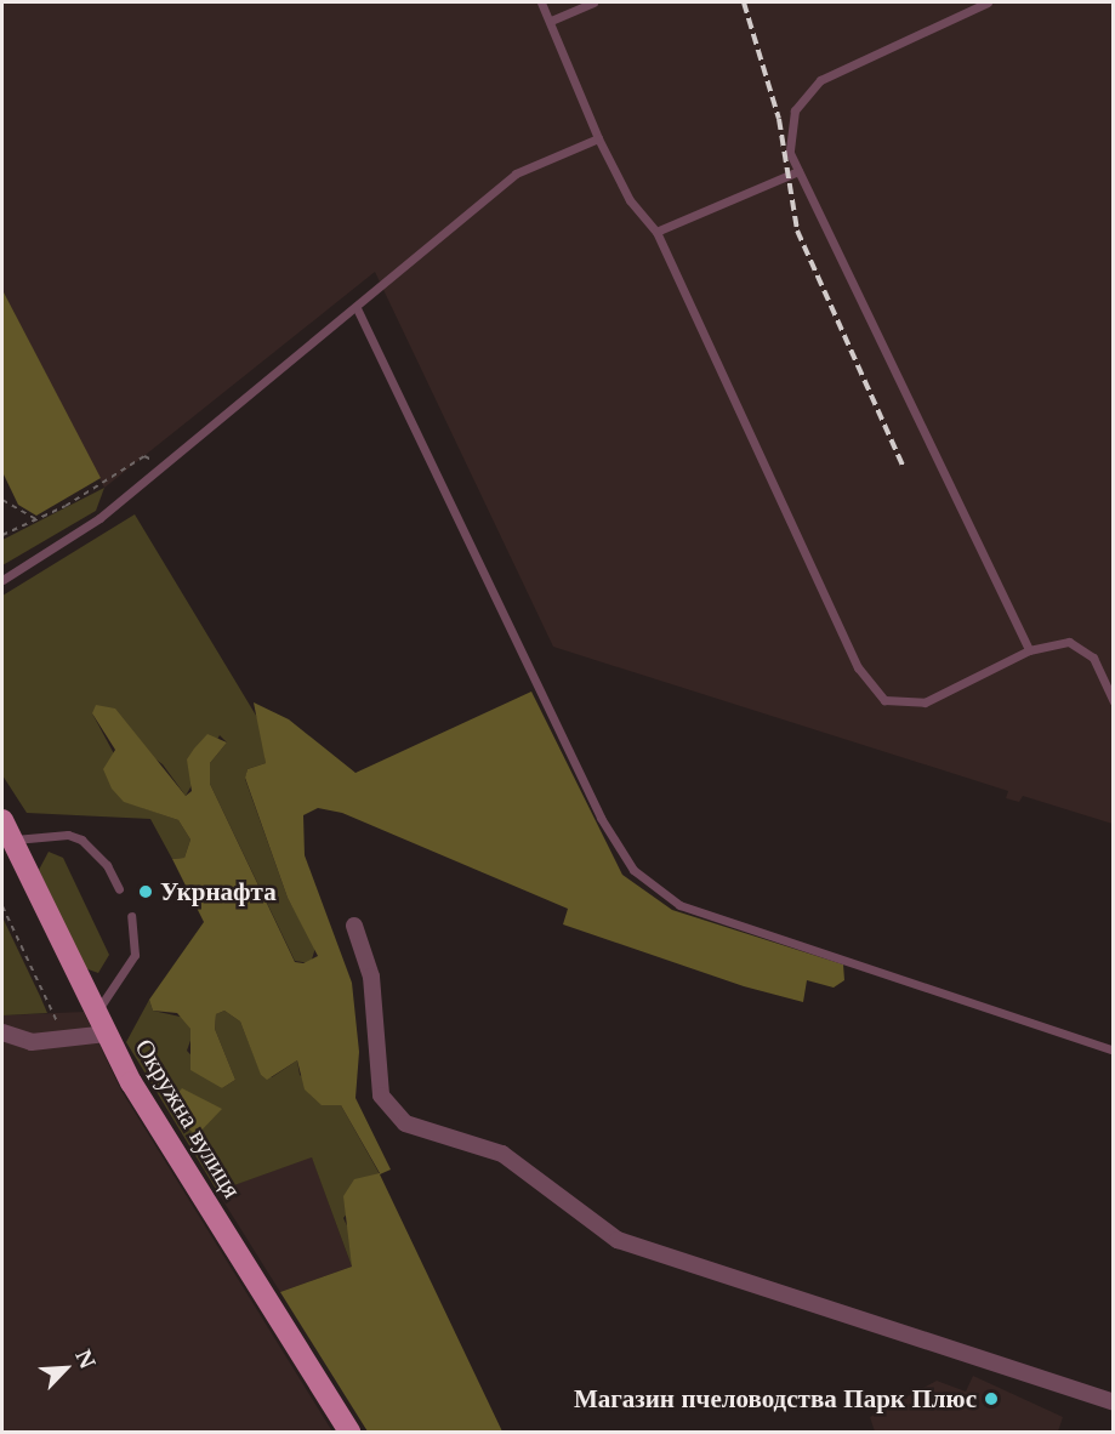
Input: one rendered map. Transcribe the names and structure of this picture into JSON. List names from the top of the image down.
{
  "streets": {
    "main road": ["Окружна вулиця"]
  },
  "places": ["Укрнафта", "Магазин пчеловодства Парк Плюс"],
  "north": "top right"
}
